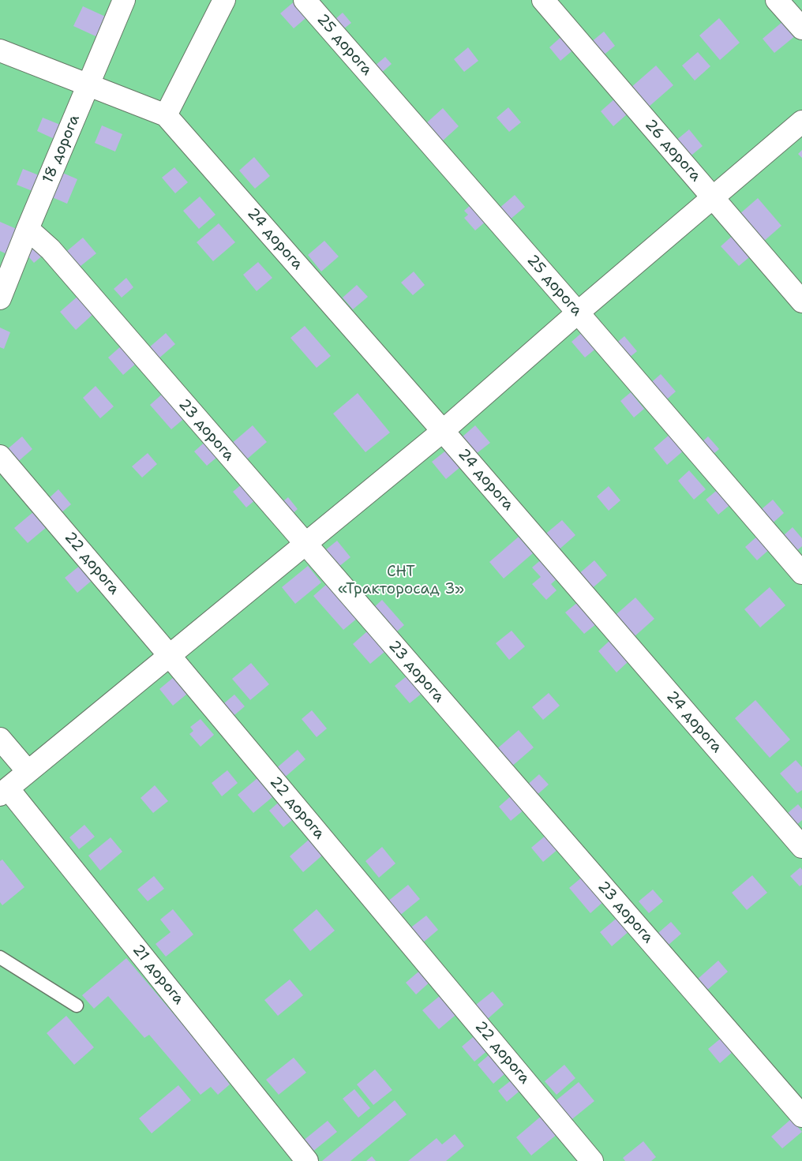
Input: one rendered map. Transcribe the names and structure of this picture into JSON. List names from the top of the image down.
{
  "streets": {
    "street": [
      "25 дорога",
      "18 дорога",
      "26 дорога",
      "24 дорога",
      "23 дорога",
      "22 дорога",
      "21 дорога"
    ]
  },
  "crossings": [
    ["18 дорога", "23 дорога"]
  ],
  "parks": ["СНТ «Тракторосад 3»"]
}
